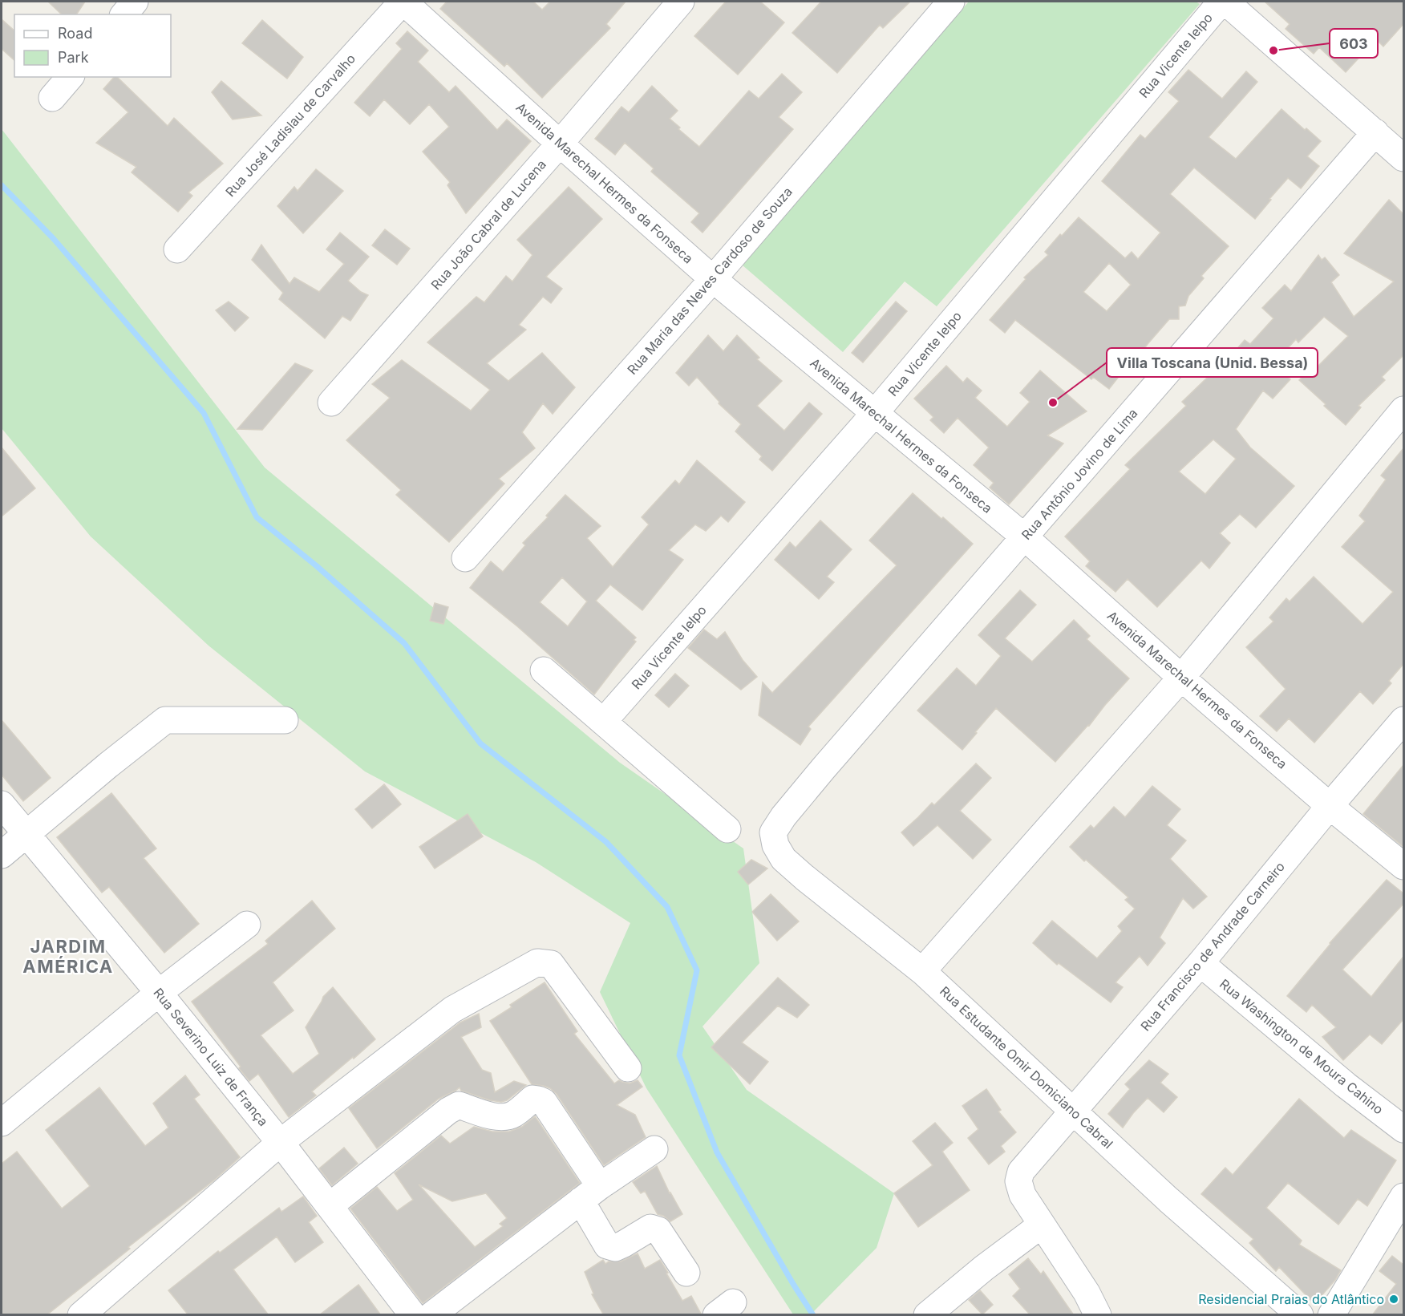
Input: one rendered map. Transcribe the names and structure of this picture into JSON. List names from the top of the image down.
{
  "streets": {
    "street": [
      "Rua Vicente Ielpo",
      "Rua José Ladislau de Carvalho",
      "Avenida Marechal Hermes da Fonseca",
      "Rua João Cabral de Lucena",
      "Rua Maria das Neves Cardoso de Souza",
      "Rua Antônio Jovino de Lima",
      "Rua Francisco de Andrade Carneiro",
      "Rua Washington de Moura Cahino",
      "Rua Severino Luiz de França",
      "Rua Estudante Omir Domiciano Cabral"
    ]
  },
  "crossings": [
    ["Rua Vicente Ielpo", "Avenida Marechal Hermes da Fonseca"],
    ["Rua José Ladislau de Carvalho", "Avenida Marechal Hermes da Fonseca"],
    ["Avenida Marechal Hermes da Fonseca", "Rua João Cabral de Lucena"],
    ["Avenida Marechal Hermes da Fonseca", "Rua Maria das Neves Cardoso de Souza"],
    ["Avenida Marechal Hermes da Fonseca", "Rua Antônio Jovino de Lima"],
    ["Avenida Marechal Hermes da Fonseca", "Rua Francisco de Andrade Carneiro"],
    ["Rua Antônio Jovino de Lima", "Rua Estudante Omir Domiciano Cabral"],
    ["Rua Francisco de Andrade Carneiro", "Rua Washington de Moura Cahino"],
    ["Rua Francisco de Andrade Carneiro", "Rua Estudante Omir Domiciano Cabral"]
  ],
  "districts": ["JARDIM AMÉRICA"],
  "places": ["603", "Villa Toscana (Unid. Bessa)", "Residencial Praias do Atlântico"],
  "legend": ["Road", "Park"]
}
